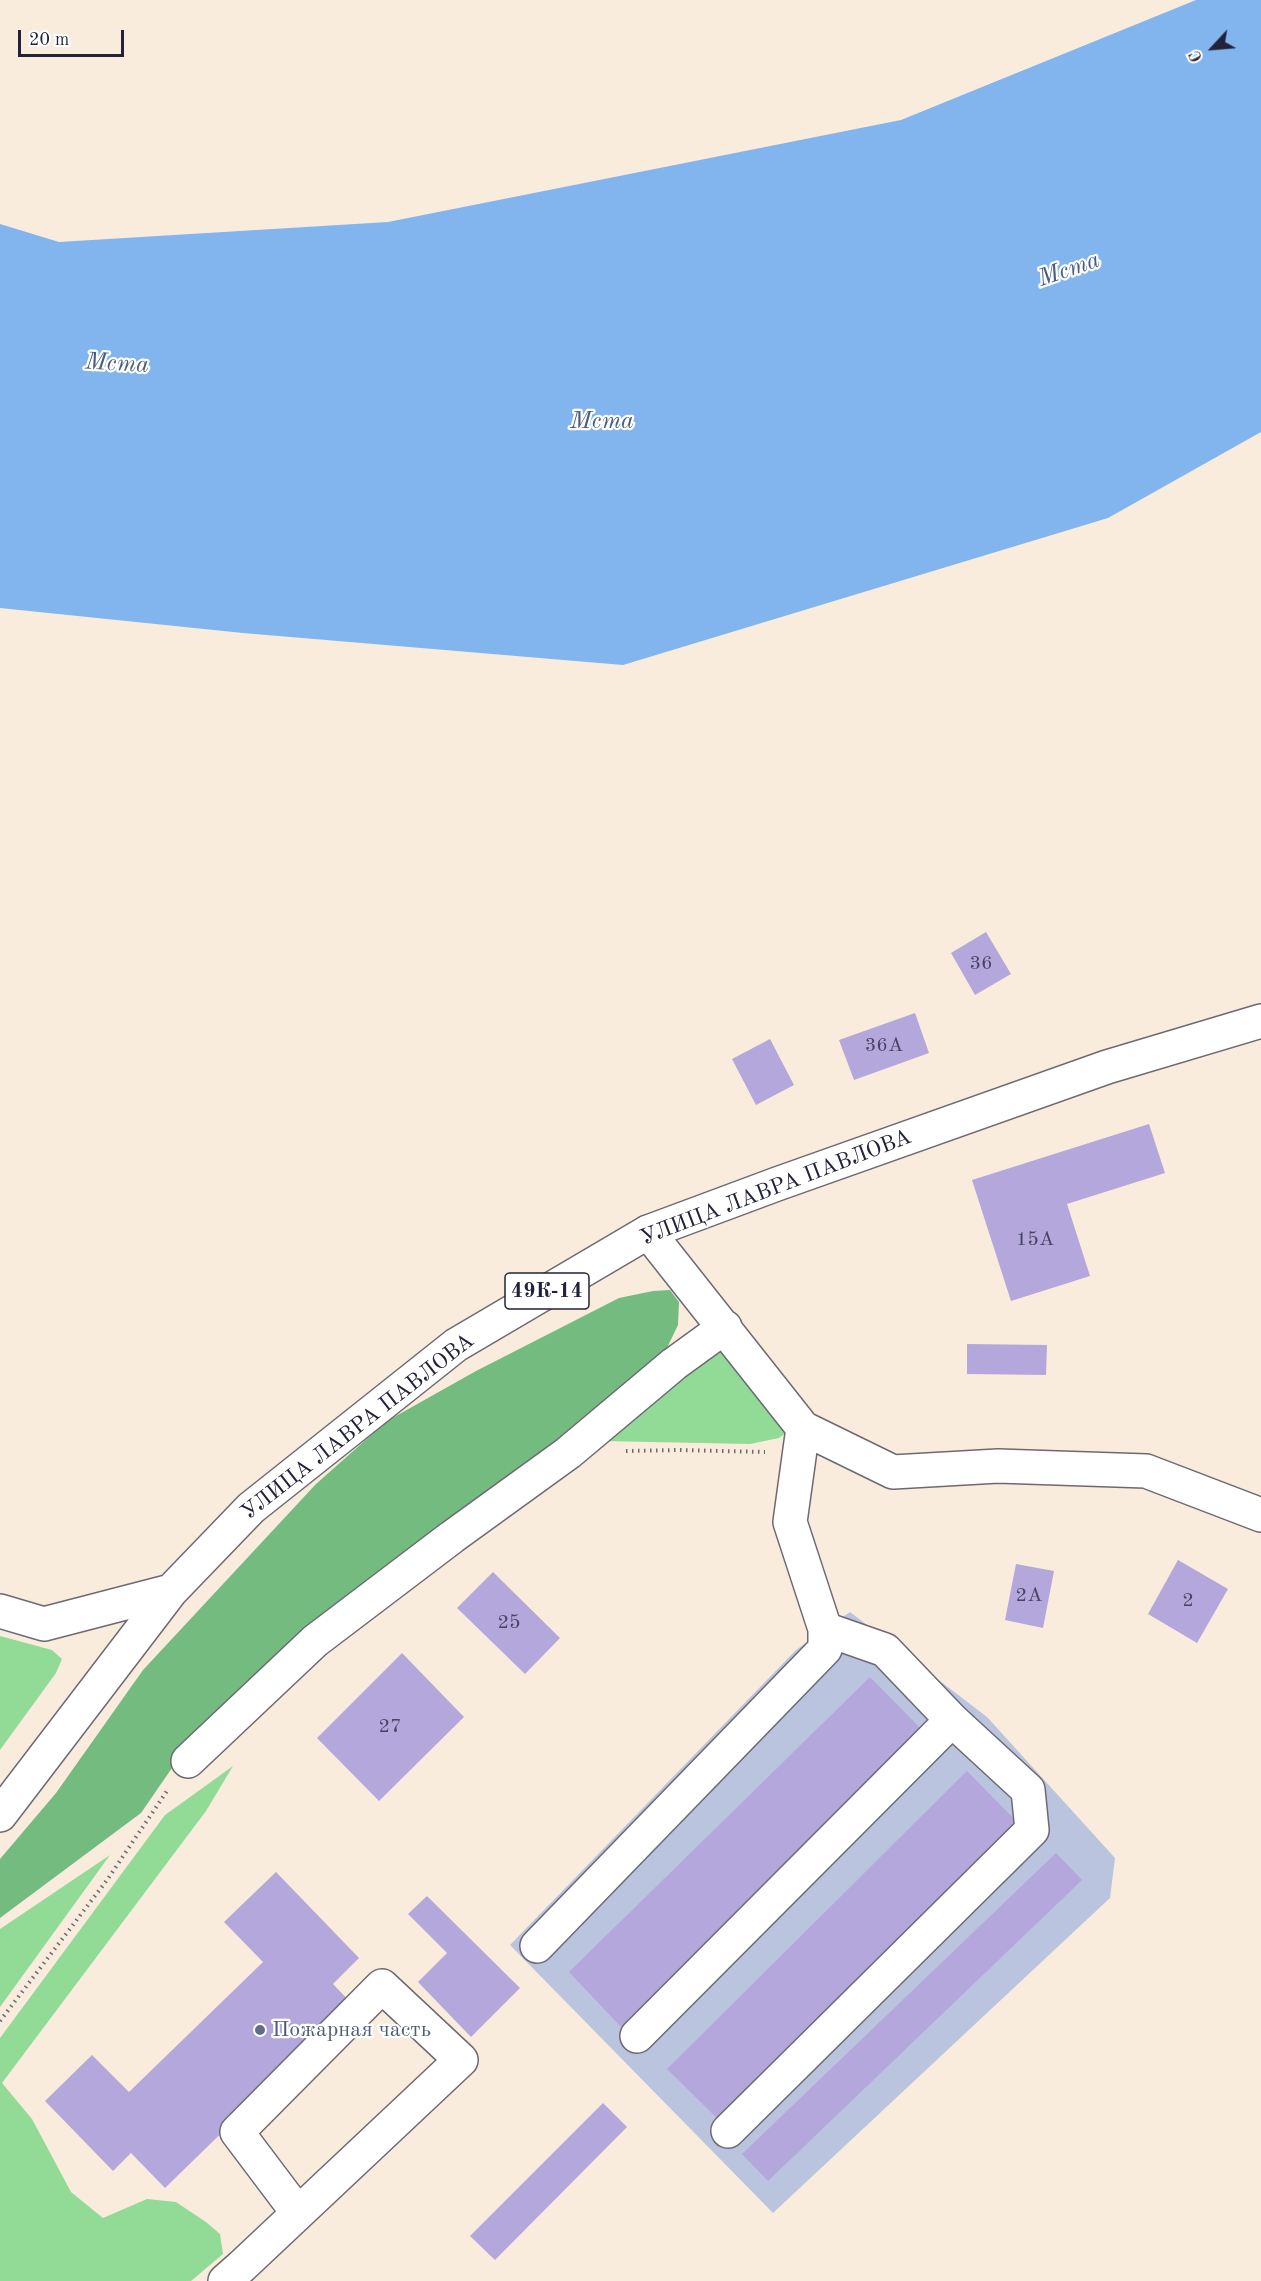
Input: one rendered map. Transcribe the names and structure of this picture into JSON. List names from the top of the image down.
{
  "streets": {
    "main road": ["УЛИЦА ЛАВРА ПАВЛОВА", "49К-14"]
  },
  "water": ["Мста"],
  "places": ["Пожарная часть"],
  "house_numbers": [
    "36",
    "36А",
    "15А",
    "2А",
    "2",
    "25",
    "27"
  ],
  "scale_bar": "20 m",
  "north": "bottom left"
}
